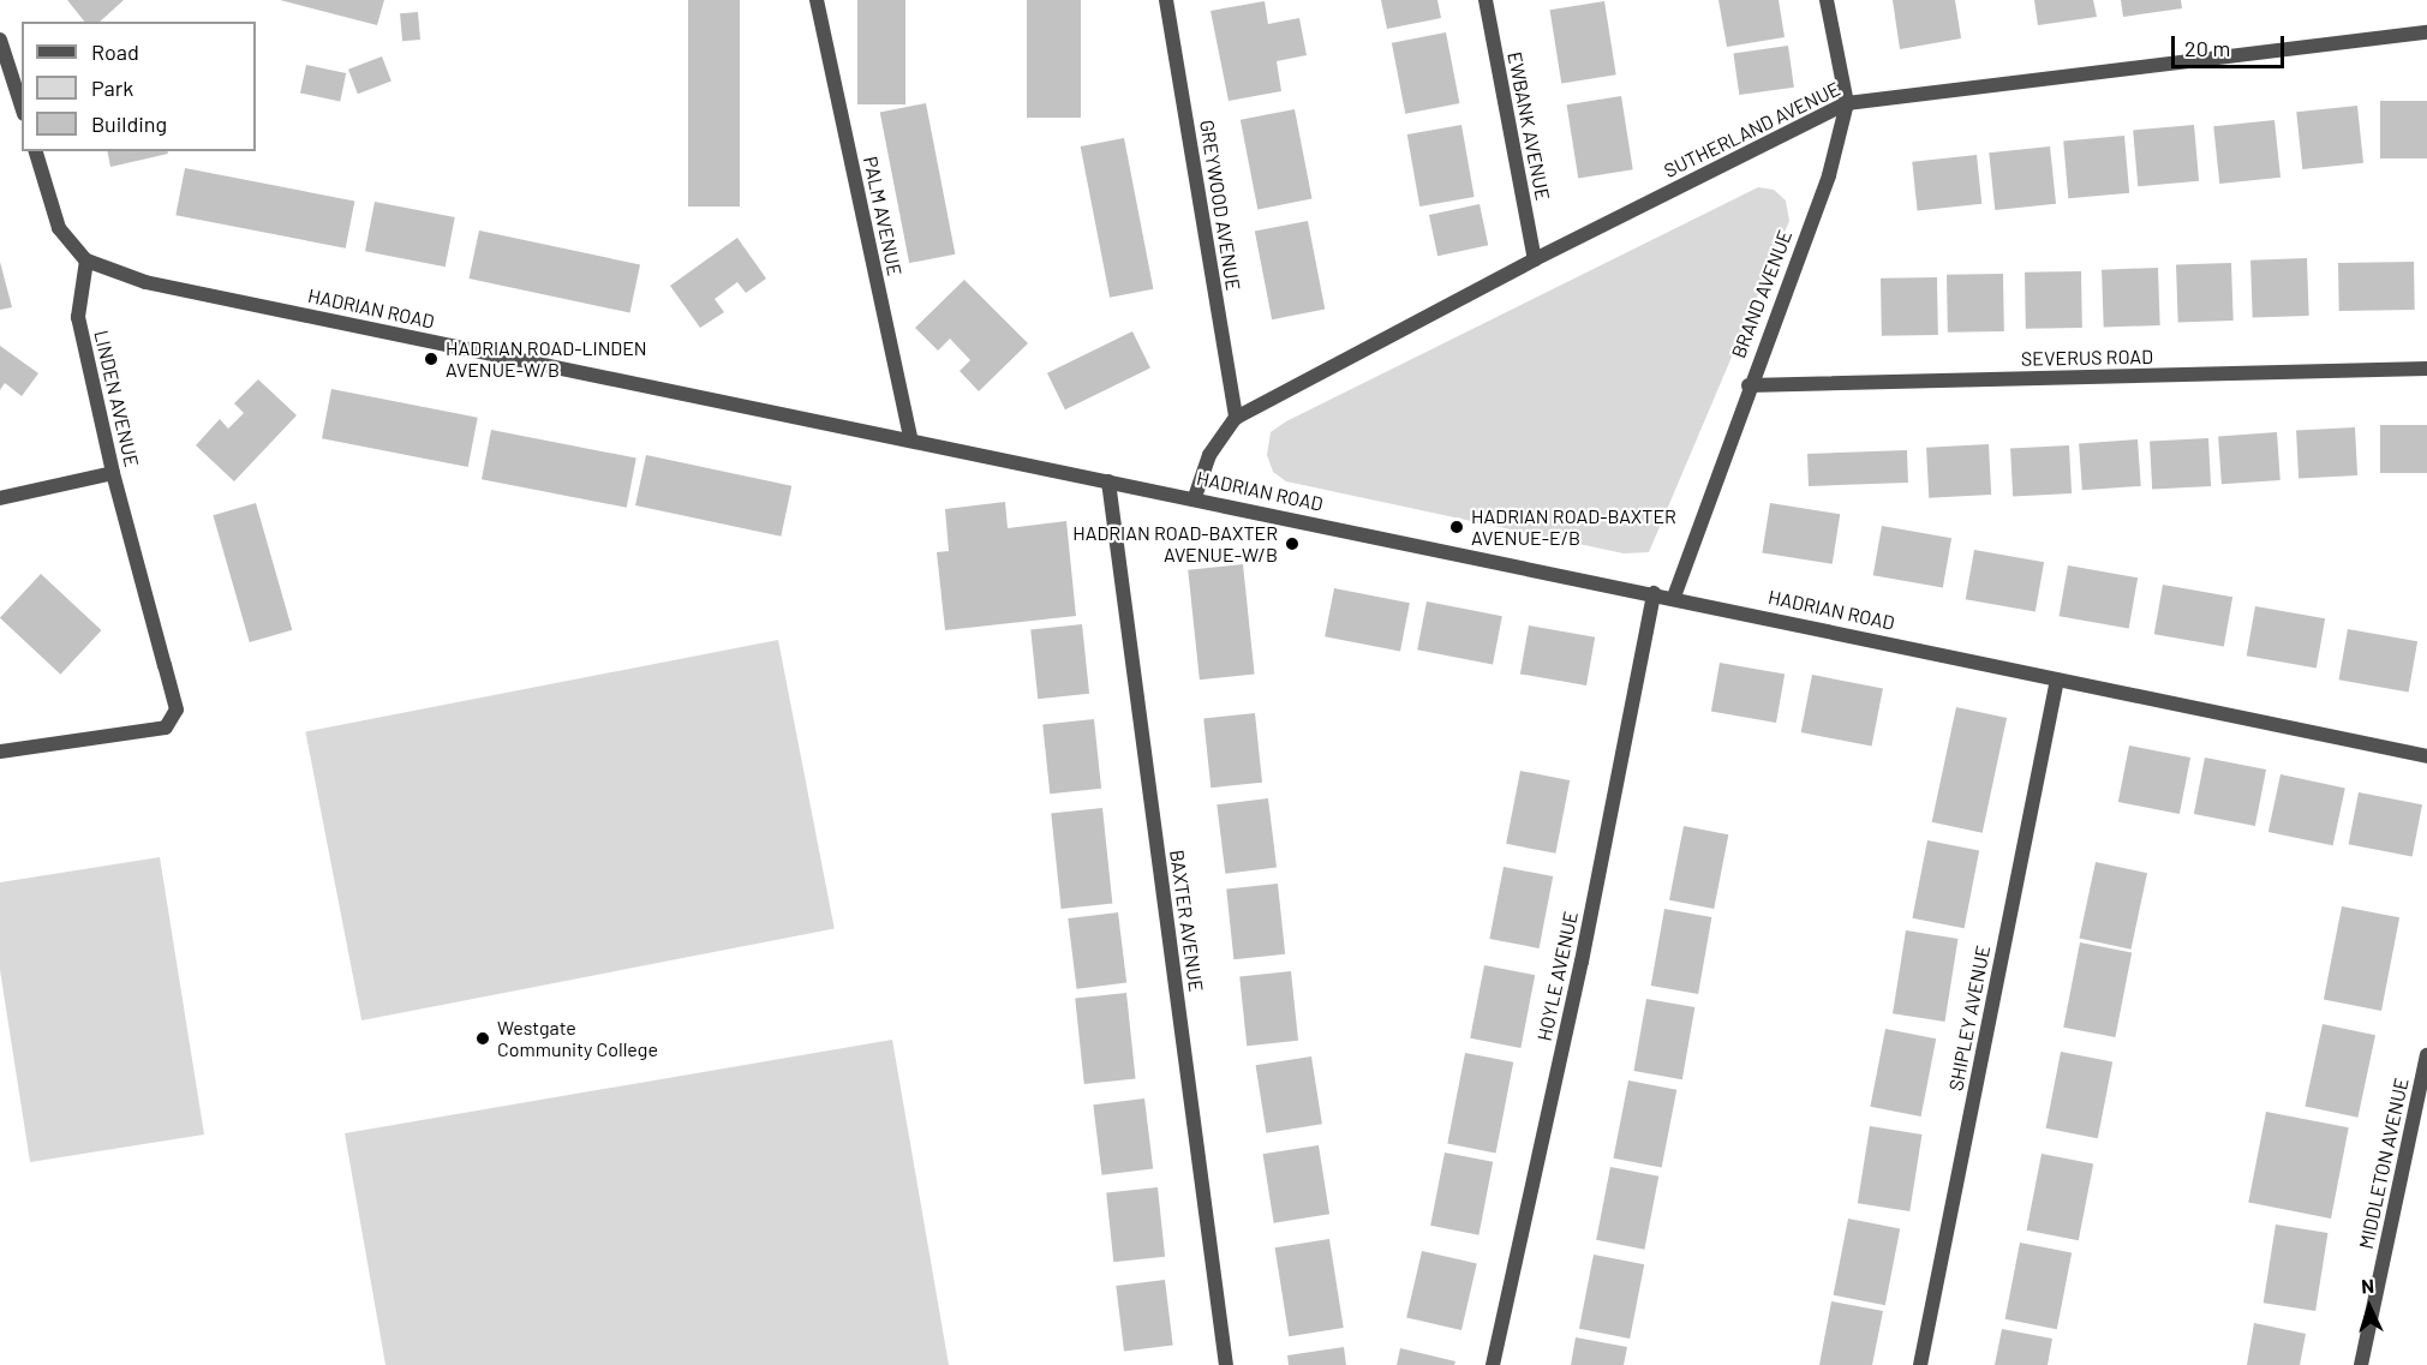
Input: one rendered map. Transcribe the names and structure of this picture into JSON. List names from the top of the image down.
{
  "streets": {
    "street": [
      "EWBANK AVENUE",
      "SUTHERLAND AVENUE",
      "GREYWOOD AVENUE",
      "PALM AVENUE",
      "BRAND AVENUE",
      "HADRIAN ROAD",
      "SEVERUS ROAD",
      "LINDEN AVENUE",
      "BAXTER AVENUE",
      "HOYLE AVENUE",
      "SHIPLEY AVENUE",
      "MIDDLETON AVENUE"
    ]
  },
  "crossings": [
    ["EWBANK AVENUE", "SUTHERLAND AVENUE"],
    ["SUTHERLAND AVENUE", "GREYWOOD AVENUE"],
    ["SUTHERLAND AVENUE", "BRAND AVENUE"],
    ["SUTHERLAND AVENUE", "HADRIAN ROAD"],
    ["PALM AVENUE", "HADRIAN ROAD"],
    ["BRAND AVENUE", "HADRIAN ROAD"],
    ["BRAND AVENUE", "SEVERUS ROAD"],
    ["HADRIAN ROAD", "LINDEN AVENUE"],
    ["HADRIAN ROAD", "BAXTER AVENUE"],
    ["HADRIAN ROAD", "HOYLE AVENUE"],
    ["HADRIAN ROAD", "SHIPLEY AVENUE"]
  ],
  "places": [
    "HADRIAN ROAD-LINDEN AVENUE-W/B",
    "HADRIAN ROAD-BAXTER AVENUE-E/B",
    "HADRIAN ROAD-BAXTER AVENUE-W/B",
    "Westgate Community College"
  ],
  "legend": ["Road", "Park", "Building"],
  "scale_bar": "20 m",
  "north": "top"
}
